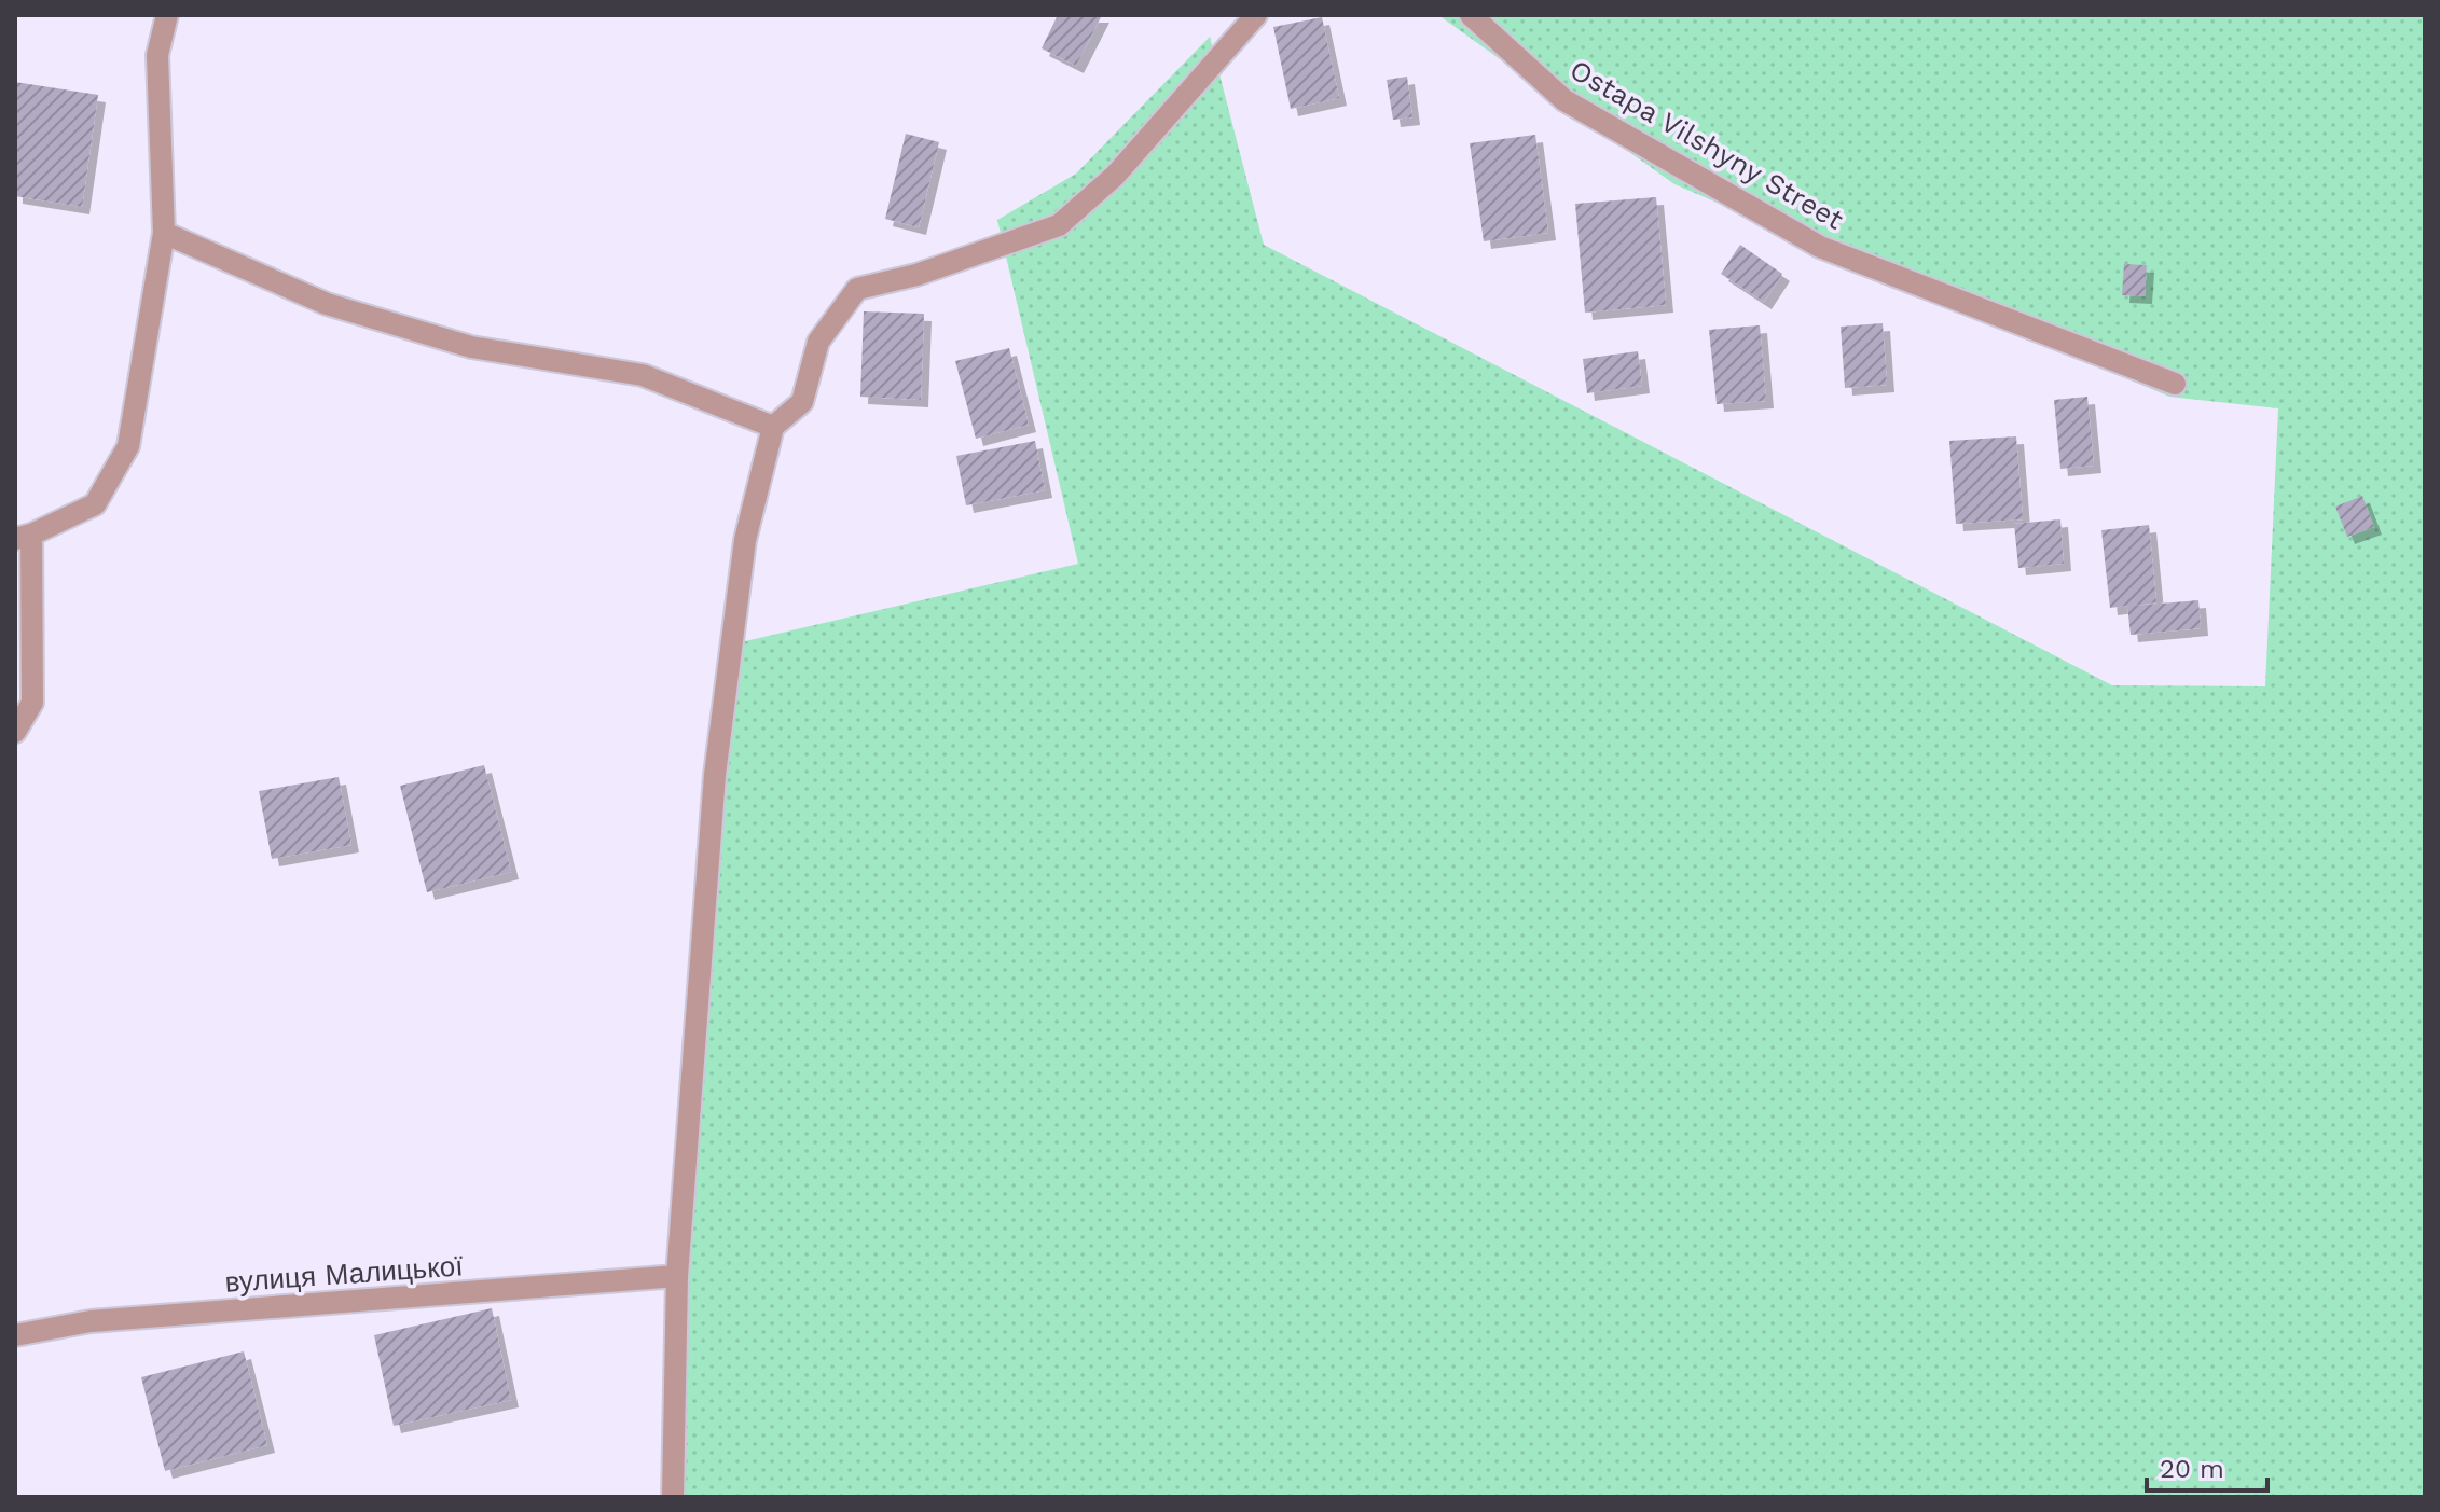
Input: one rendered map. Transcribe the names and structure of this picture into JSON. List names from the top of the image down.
{
  "streets": {
    "street": ["Ostapa Vilshyny Street", "вулиця Малицької"]
  },
  "scale_bar": "20 m"
}
